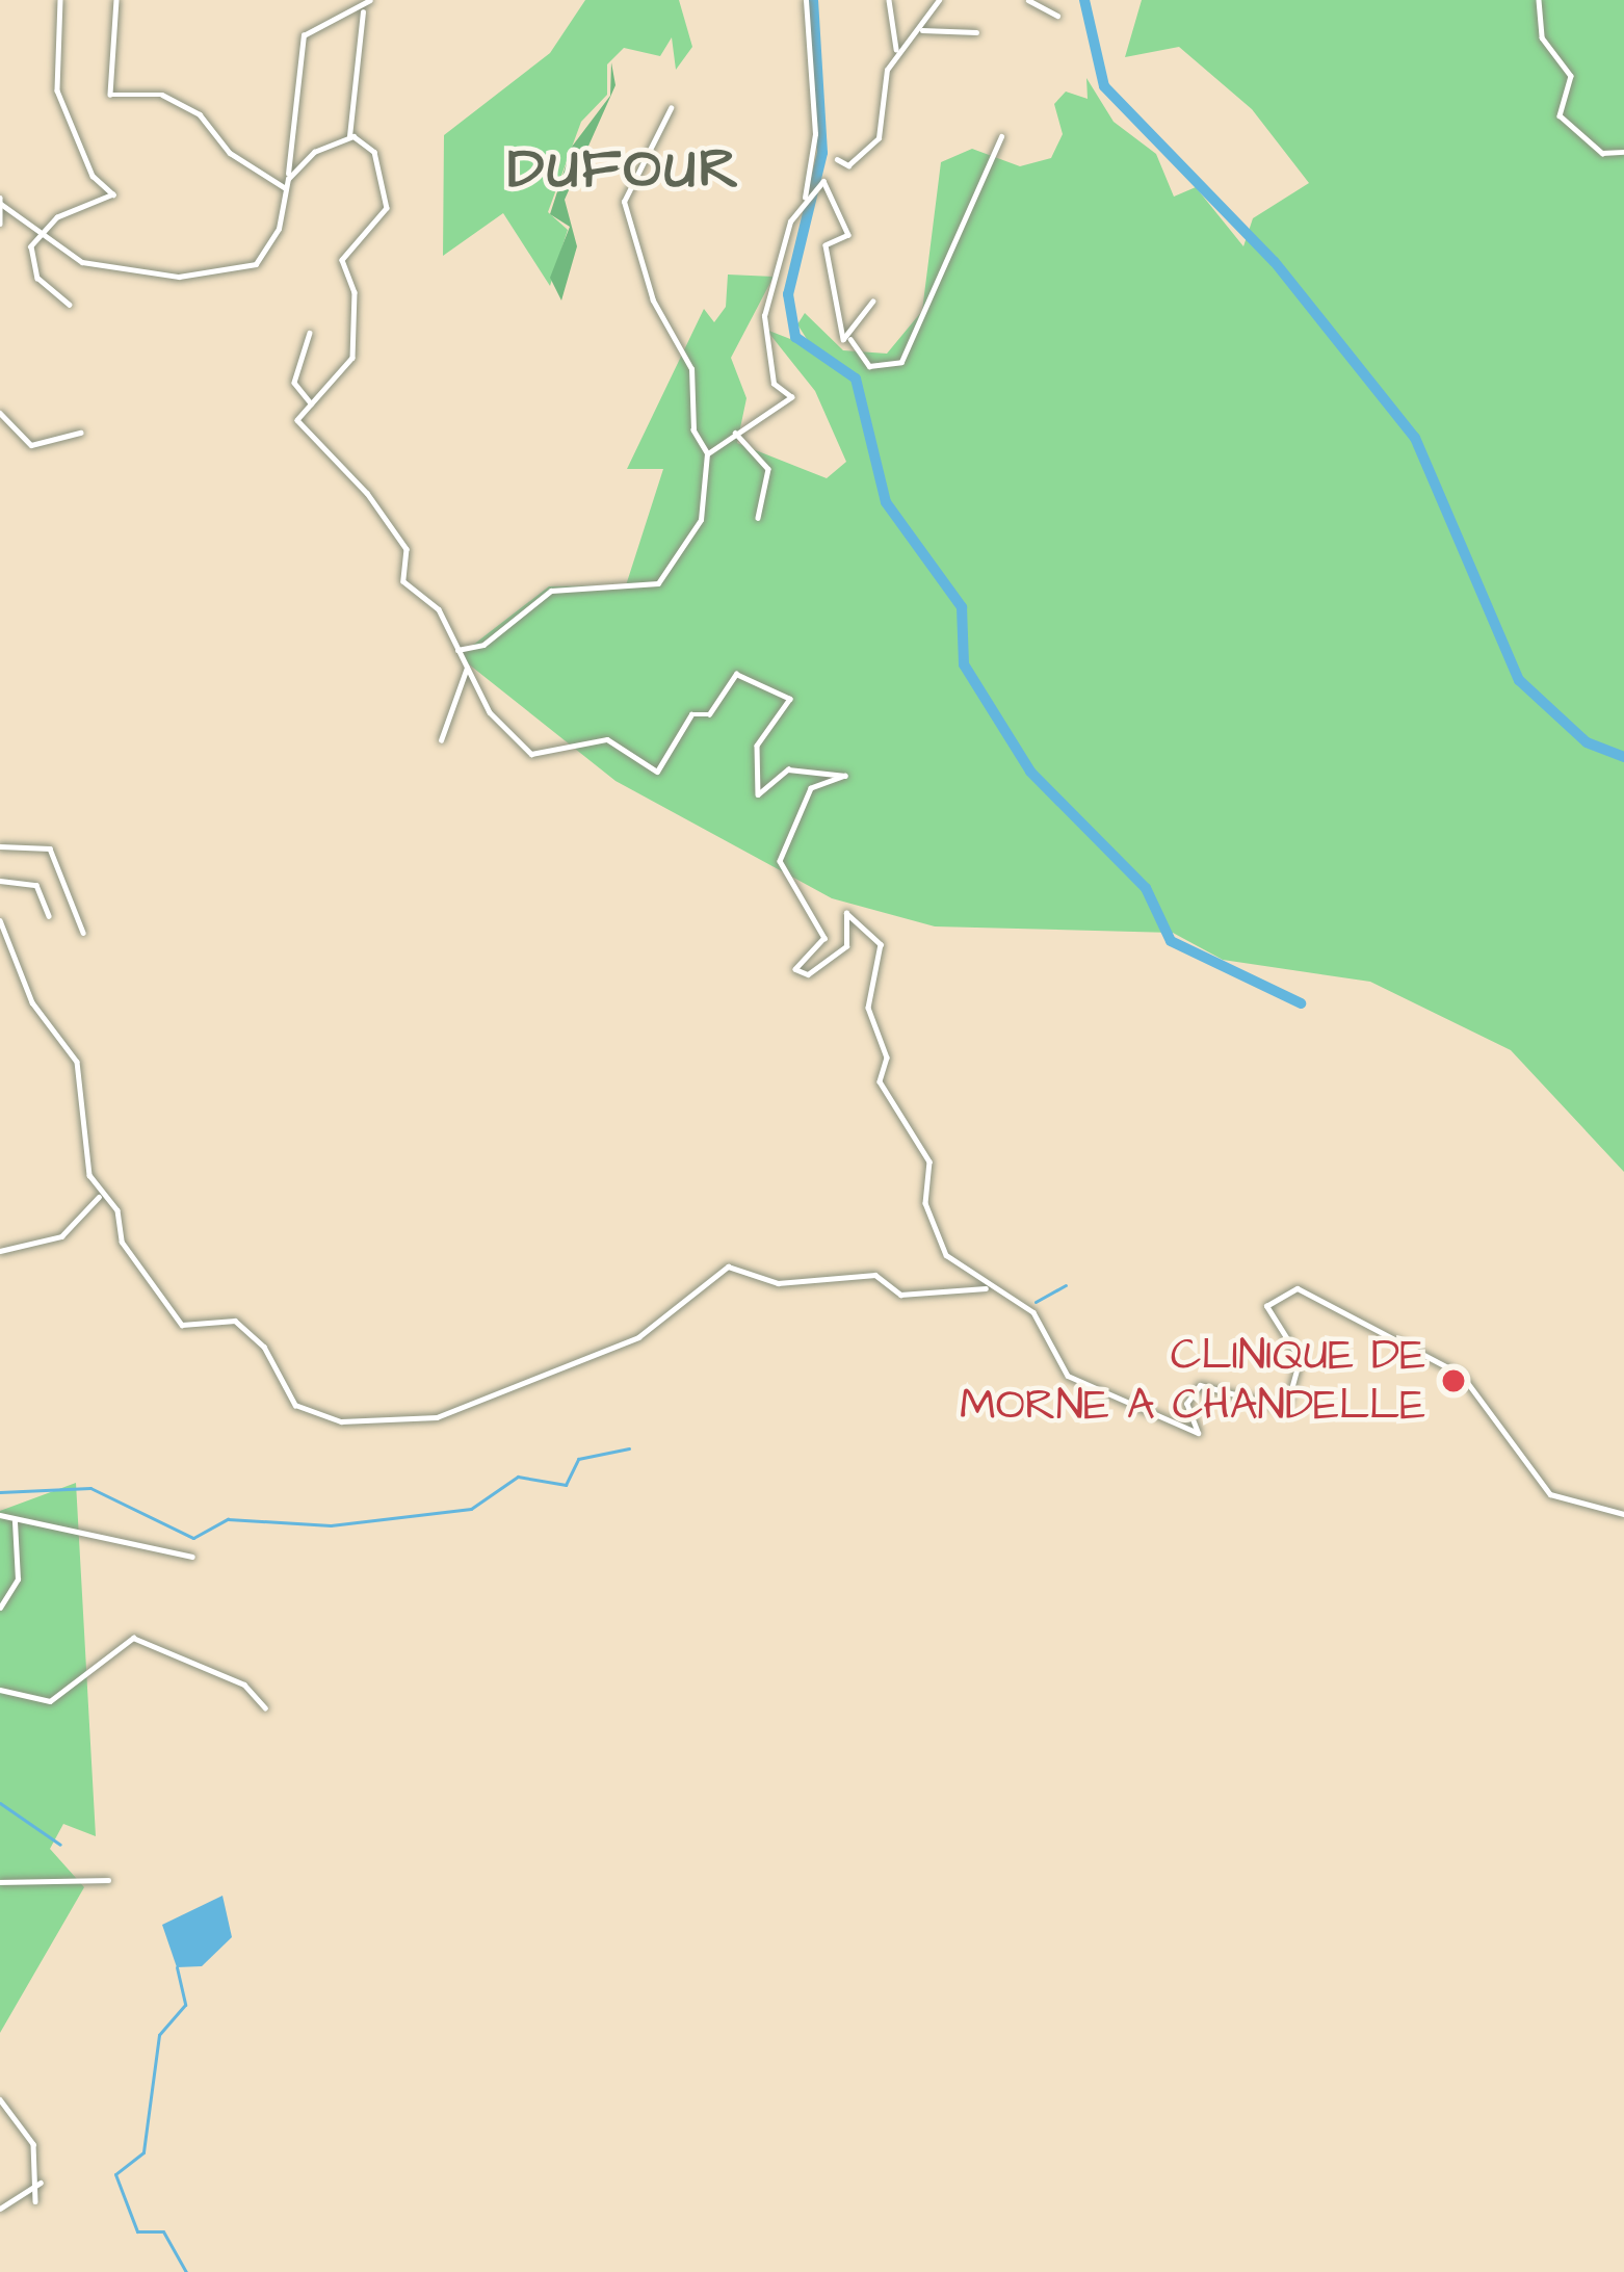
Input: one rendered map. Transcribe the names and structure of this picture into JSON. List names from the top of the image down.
{
  "districts": ["DUFOUR"],
  "places": ["CLINIQUE DE MORNE A CHANDELLE"]
}
